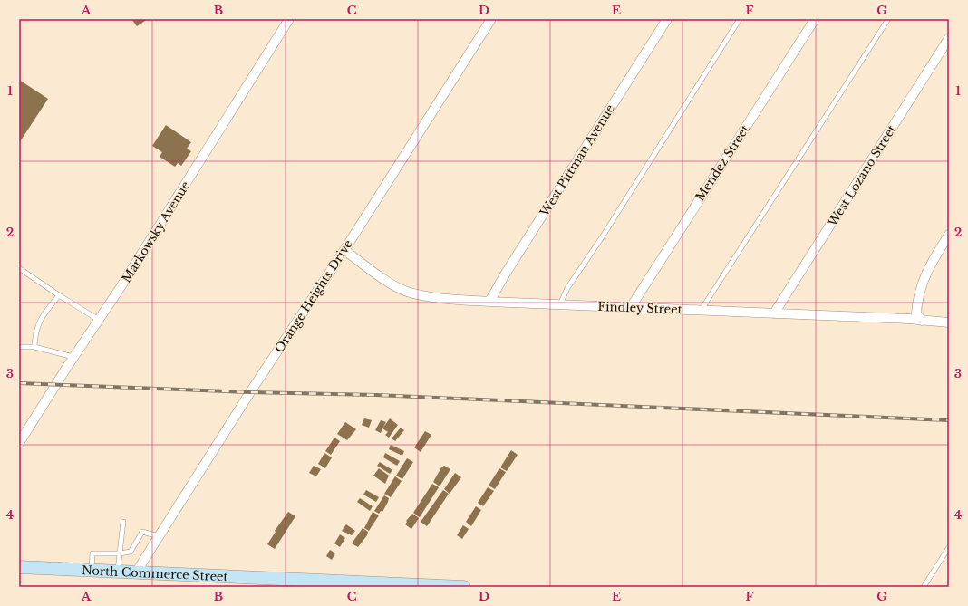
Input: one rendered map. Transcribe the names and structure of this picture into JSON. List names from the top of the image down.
{
  "streets": {
    "main road": ["North Commerce Street"],
    "street": [
      "West Pittman Avenue",
      "Mendez Street",
      "West Lozano Street",
      "Markowsky Avenue",
      "Orange Heights Drive",
      "Findley Street"
    ]
  },
  "crossings": [
    ["West Pittman Avenue", "Findley Street"],
    ["Mendez Street", "Findley Street"],
    ["West Lozano Street", "Findley Street"],
    ["Orange Heights Drive", "Findley Street"],
    ["Orange Heights Drive", "North Commerce Street"]
  ],
  "grid": {
    "columns": [
      "A",
      "B",
      "C",
      "D",
      "E",
      "F",
      "G"
    ],
    "rows": [
      "1",
      "2",
      "3",
      "4"
    ]
  }
}
